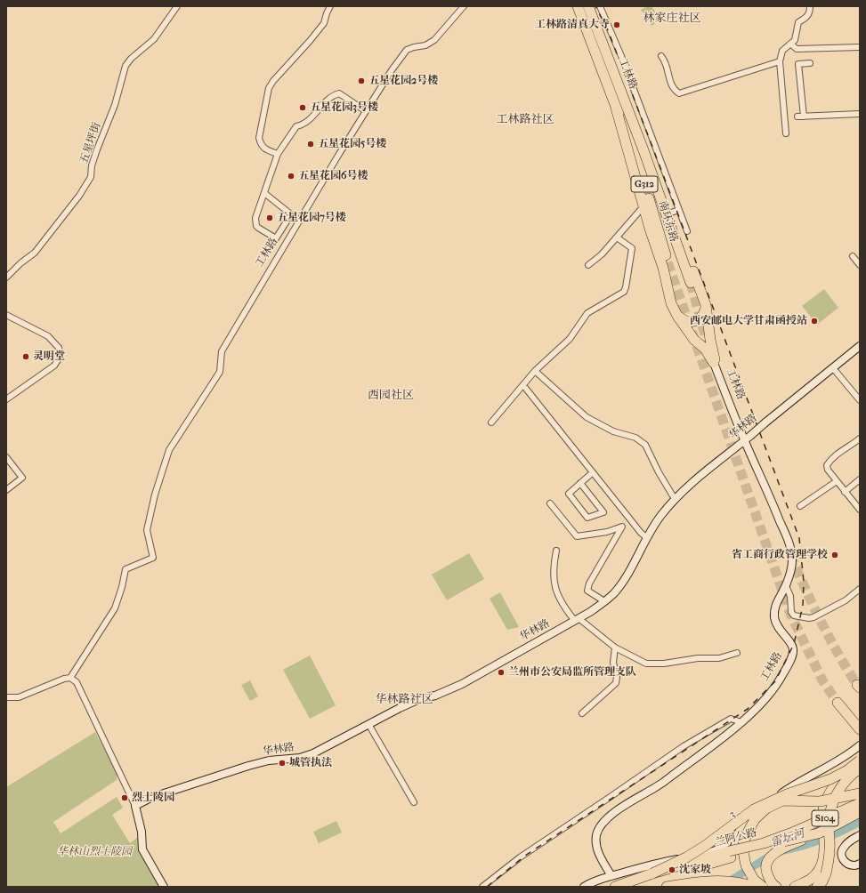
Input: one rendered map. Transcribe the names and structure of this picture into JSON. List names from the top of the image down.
{
  "streets": {
    "highway": [
      "工林路",
      "G312",
      "南环东路",
      "S104",
      "兰阿公路"
    ],
    "street": ["五星坪街", "华林路", "3"]
  },
  "crossings": [
    ["工林路", "南环东路"],
    ["工林路", "华林路"],
    ["工林路", "3"]
  ],
  "districts": [
    "林家庄社区",
    "工林路社区",
    "西园社区",
    "华林路社区"
  ],
  "water": ["雷坛河"],
  "parks": ["华林山烈士陵园"],
  "places": [
    "工林路清真大寺",
    "五星花园2号楼",
    "五星花园3号楼",
    "五星花园5号楼",
    "五星花园6号楼",
    "五星花园7号楼",
    "西安邮电大学甘肃函授站",
    "灵明堂",
    "省工商行政管理学校",
    "兰州市公安局监所管理支队",
    "城管执法",
    "烈士陵园",
    "沈家坡"
  ]
}
